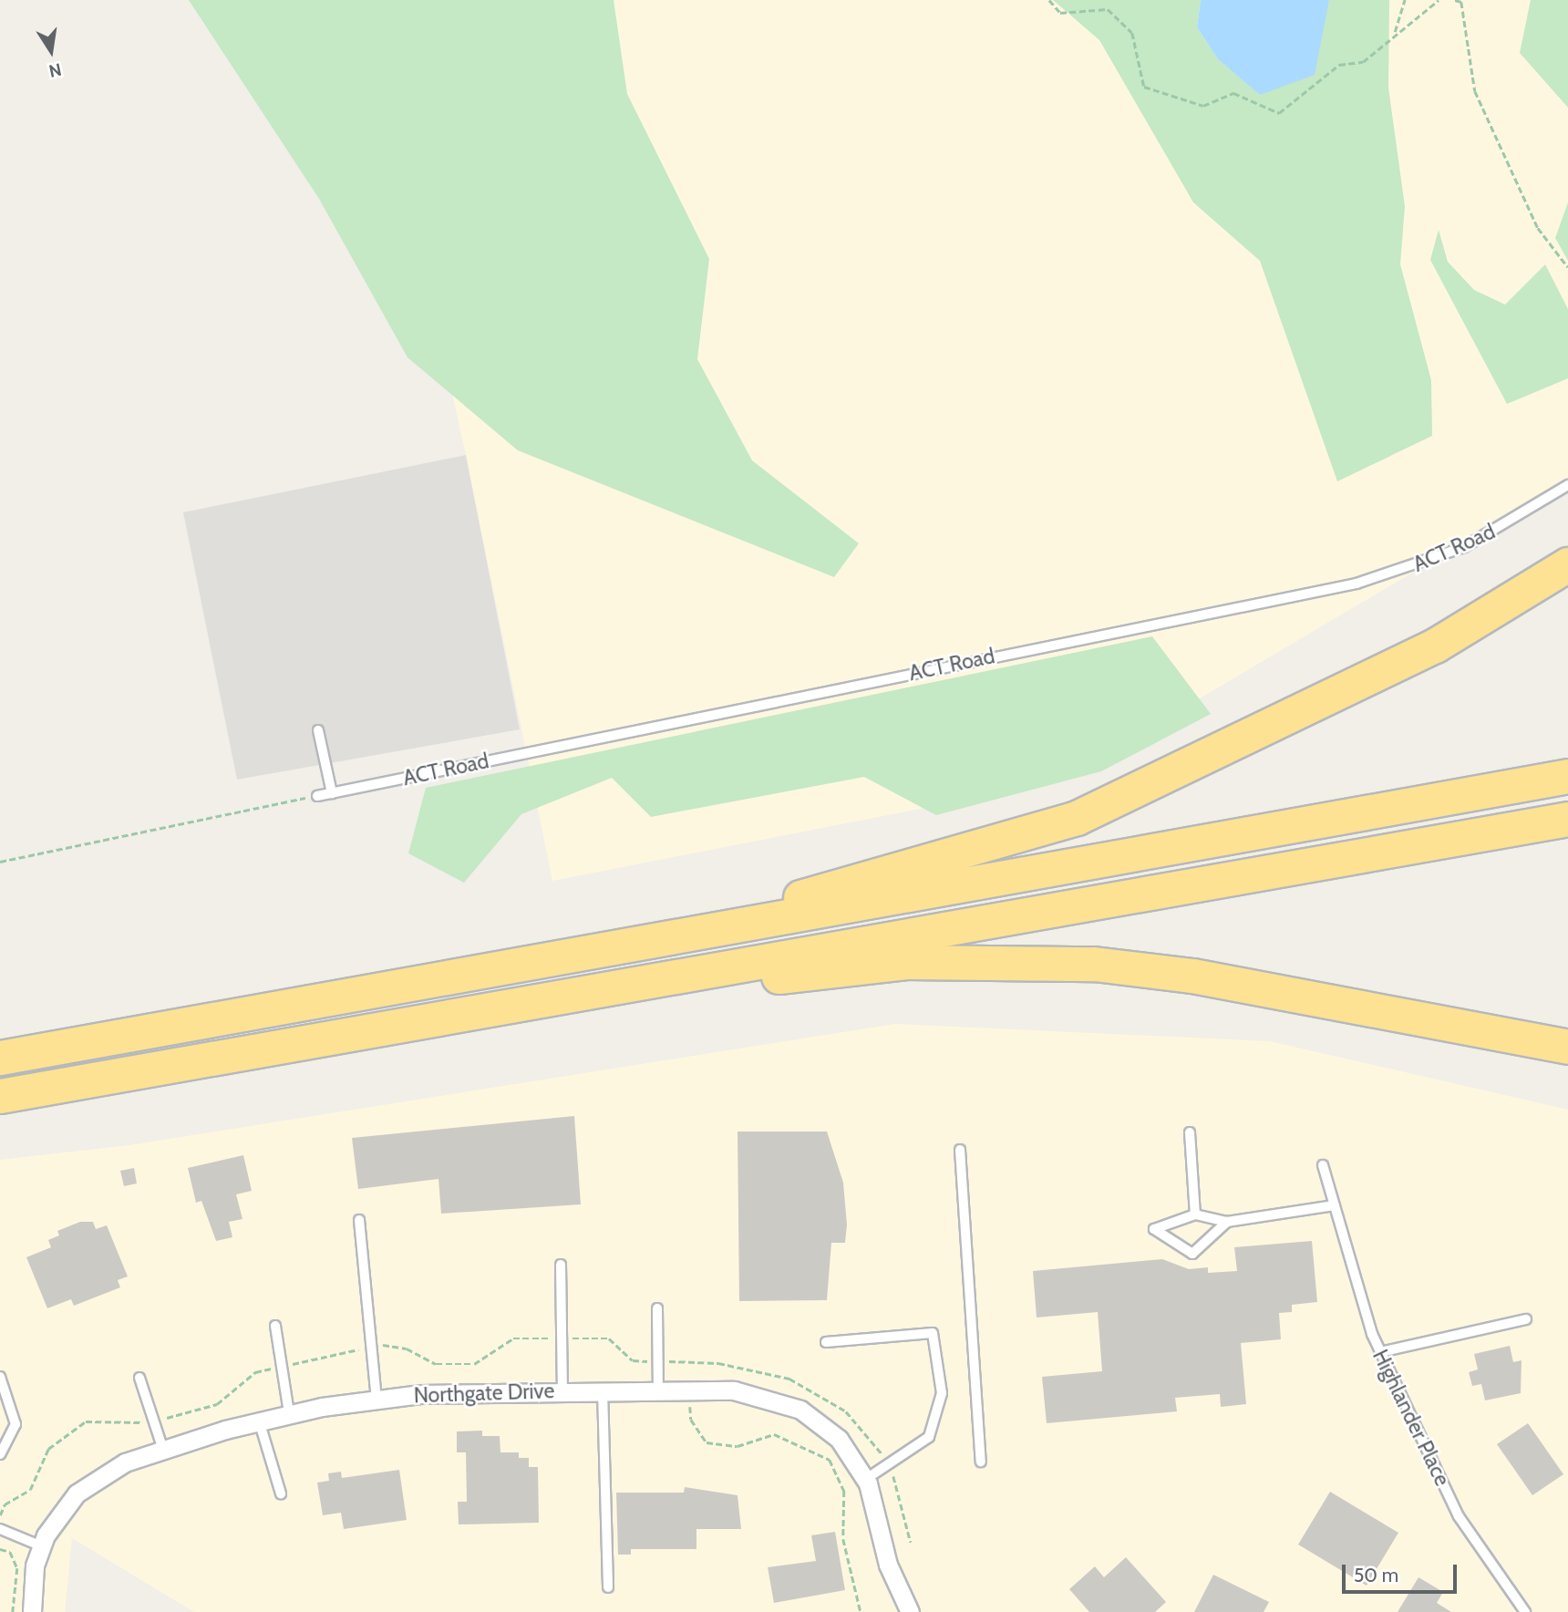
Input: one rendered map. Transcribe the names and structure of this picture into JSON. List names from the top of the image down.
{
  "streets": {
    "street": ["Northgate Drive"],
    "lane": ["ACT Road", "Highlander Place"]
  },
  "scale_bar": "50 m",
  "north": "bottom"
}
